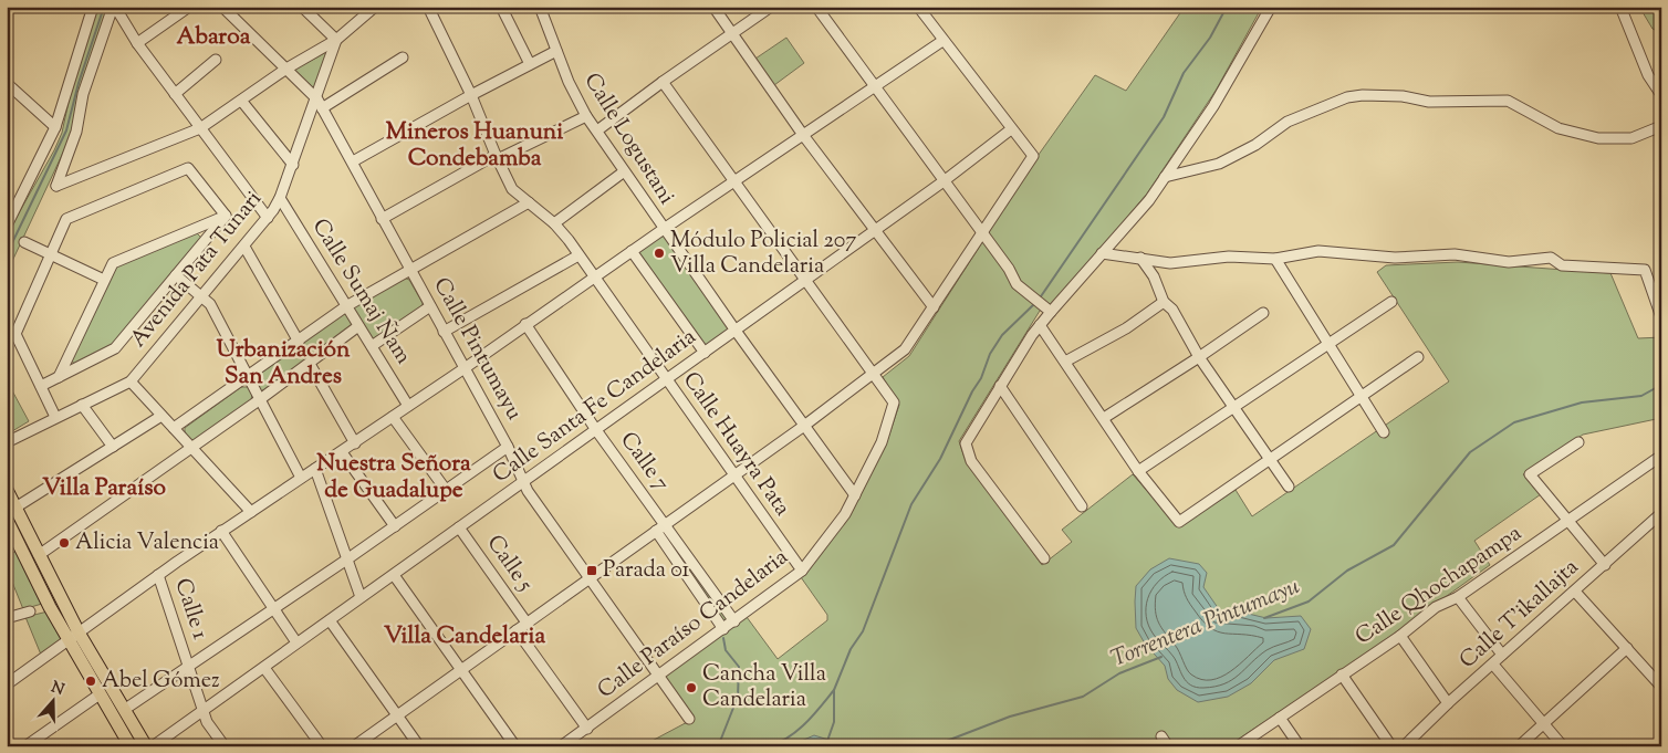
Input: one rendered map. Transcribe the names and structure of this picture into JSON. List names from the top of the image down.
{
  "streets": {
    "street": [
      "Calle Logustani",
      "Avenida Pata Tunari",
      "Calle Sumaj Ñam",
      "Calle Pintumayu",
      "Calle Santa Fe Candelaria",
      "Calle Huayra Pata",
      "Calle 7",
      "Calle 5",
      "Calle Qhochapampa",
      "Calle 1",
      "Calle T'ikallajta",
      "Calle Paraíso Candelaria"
    ]
  },
  "crossings": [
    ["Calle Logustani", "Calle Santa Fe Candelaria"],
    ["Calle Logustani", "Calle Paraíso Candelaria"],
    ["Avenida Pata Tunari", "Calle Sumaj Ñam"],
    ["Avenida Pata Tunari", "Calle Pintumayu"],
    ["Calle Pintumayu", "Calle Santa Fe Candelaria"],
    ["Calle Pintumayu", "Calle Paraíso Candelaria"],
    ["Calle Santa Fe Candelaria", "Calle Huayra Pata"],
    ["Calle Santa Fe Candelaria", "Calle 7"],
    ["Calle Santa Fe Candelaria", "Calle 5"],
    ["Calle Santa Fe Candelaria", "Calle 1"],
    ["Calle Huayra Pata", "Calle Paraíso Candelaria"],
    ["Calle 7", "Calle Paraíso Candelaria"],
    ["Calle 5", "Calle Paraíso Candelaria"]
  ],
  "districts": [
    "Abaroa",
    "Mineros Huanuni Condebamba",
    "Urbanización San Andres",
    "Nuestra Señora de Guadalupe",
    "Villa Paraíso",
    "Villa Candelaria"
  ],
  "water": ["Torrentera Pintumayu"],
  "places": {
    "other": [
      "Módulo Policial 207 Villa Candelaria",
      "Alicia Valencia",
      "Abel Gómez",
      "Cancha Villa Candelaria"
    ],
    "transit": ["Parada 01"]
  },
  "north": "top"
}
